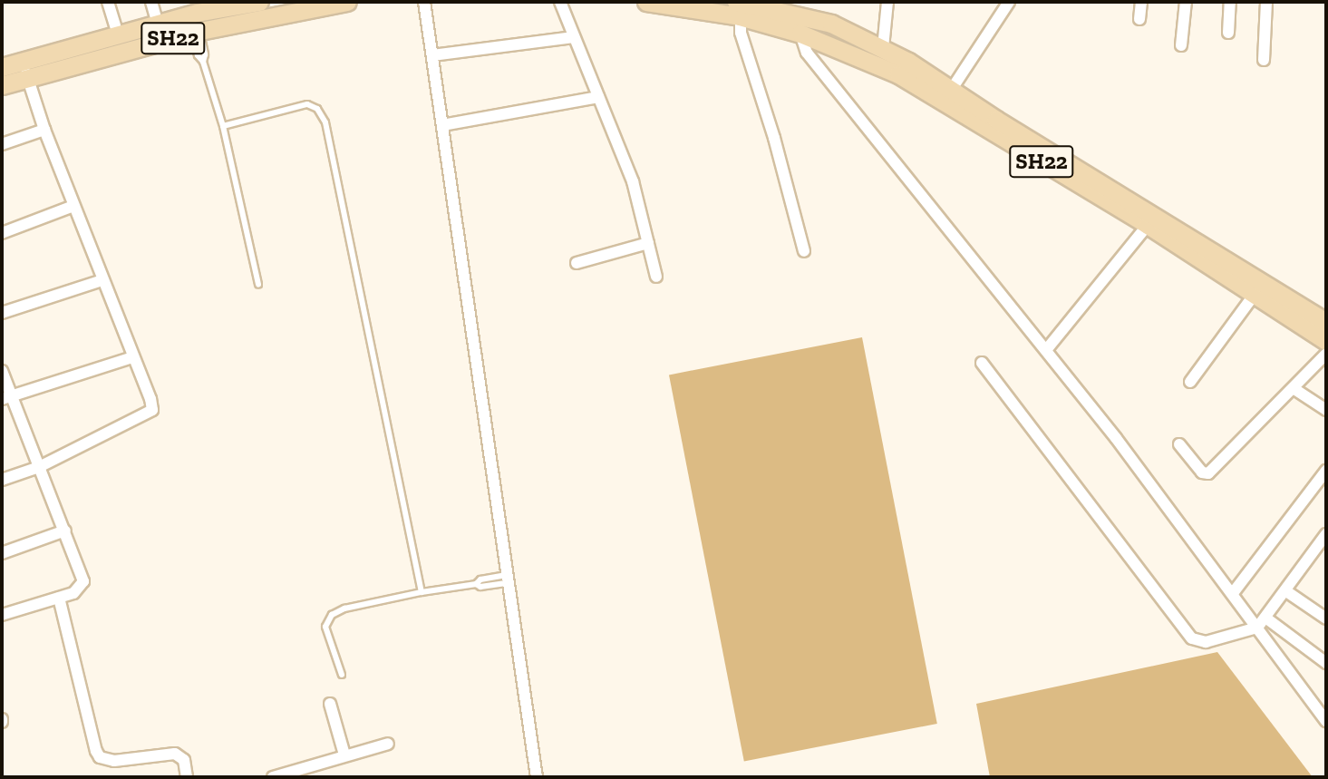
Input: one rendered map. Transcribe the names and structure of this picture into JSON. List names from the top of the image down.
{
  "streets": {
    "main road": ["SH22"]
  }
}
